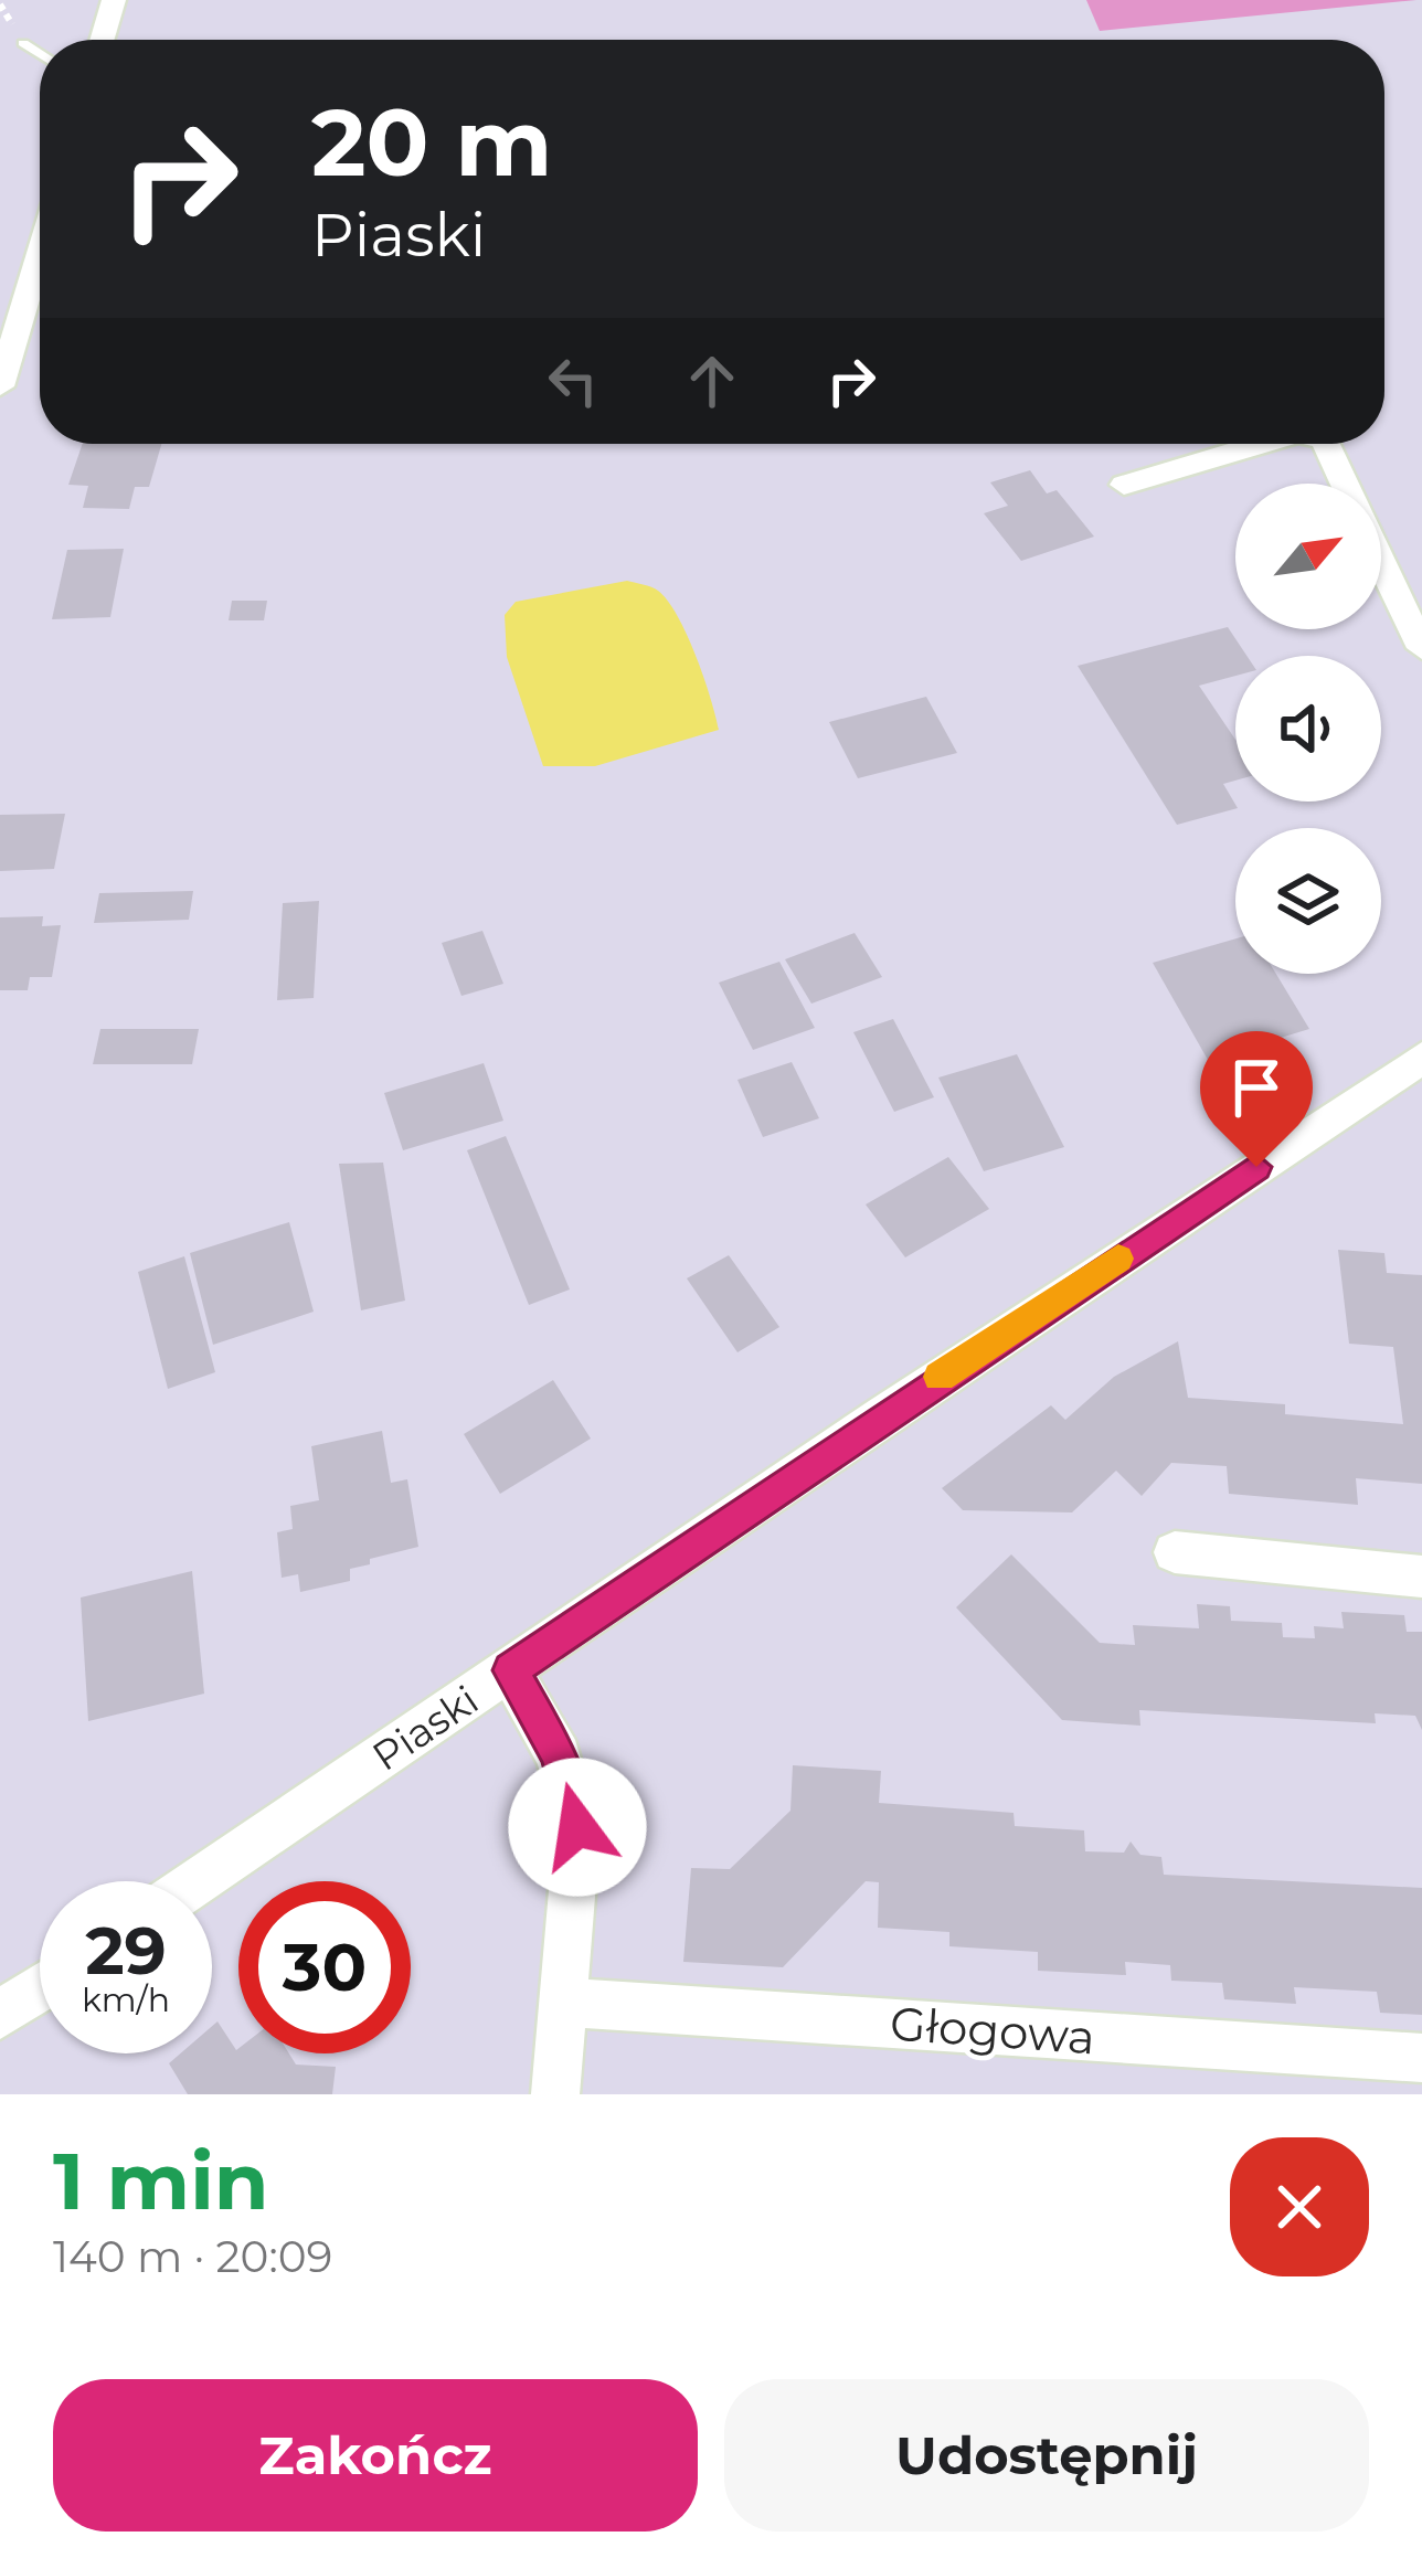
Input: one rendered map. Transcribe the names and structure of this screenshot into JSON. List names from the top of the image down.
{
  "streets": {
    "street": ["Piaski", "Głogowa"]
  },
  "north": "top right",
  "page": {
    "turn": ["20 m", "Piaski"],
    "speed": "29 km/h",
    "limit": "30",
    "heading": ["1 min", "140 m · 20:09"],
    "buttons": ["Zakończ", "Udostępnij"]
  }
}
